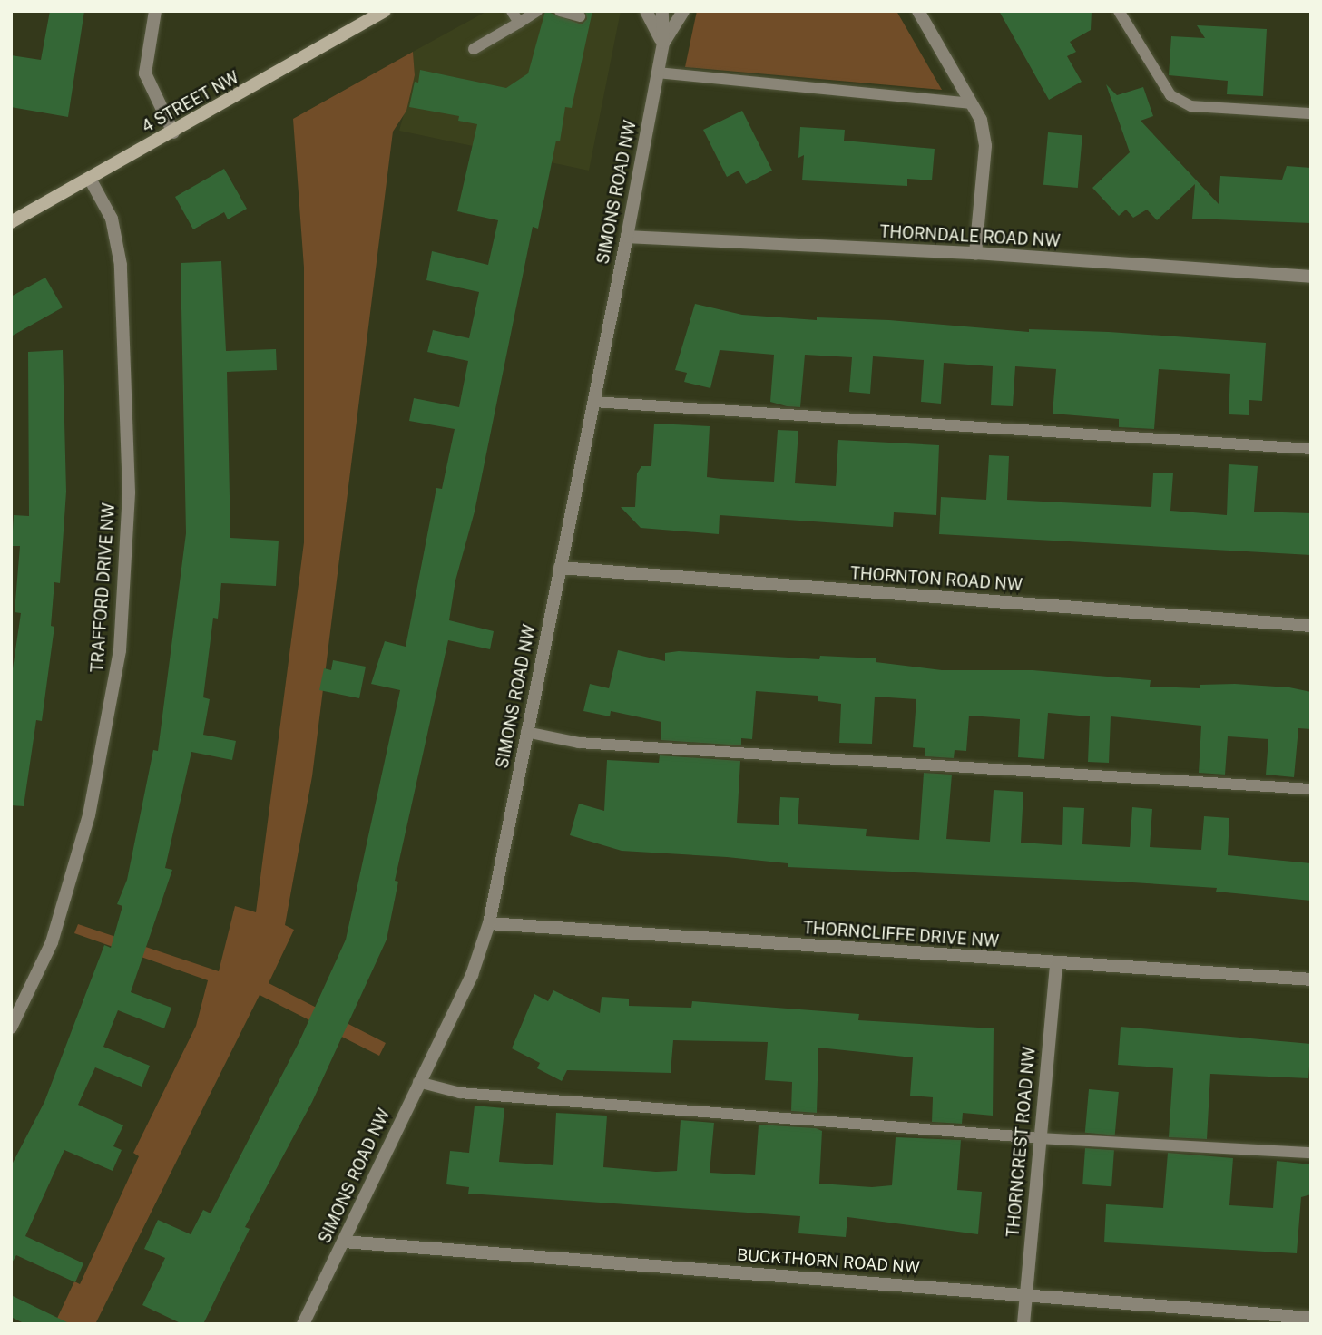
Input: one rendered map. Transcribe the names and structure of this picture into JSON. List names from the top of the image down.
{
  "streets": {
    "main road": ["4 STREET NW"],
    "street": [
      "SIMONS ROAD NW",
      "THORNDALE ROAD NW",
      "THORNTON ROAD NW",
      "TRAFFORD DRIVE NW",
      "THORNCLIFFE DRIVE NW",
      "THORNCREST ROAD NW",
      "BUCKTHORN ROAD NW"
    ]
  },
  "crossings": [
    ["4 STREET NW", "TRAFFORD DRIVE NW"],
    ["SIMONS ROAD NW", "THORNDALE ROAD NW"],
    ["SIMONS ROAD NW", "THORNTON ROAD NW"],
    ["SIMONS ROAD NW", "THORNCLIFFE DRIVE NW"],
    ["SIMONS ROAD NW", "BUCKTHORN ROAD NW"],
    ["THORNCLIFFE DRIVE NW", "THORNCREST ROAD NW"],
    ["THORNCREST ROAD NW", "BUCKTHORN ROAD NW"]
  ]
}
